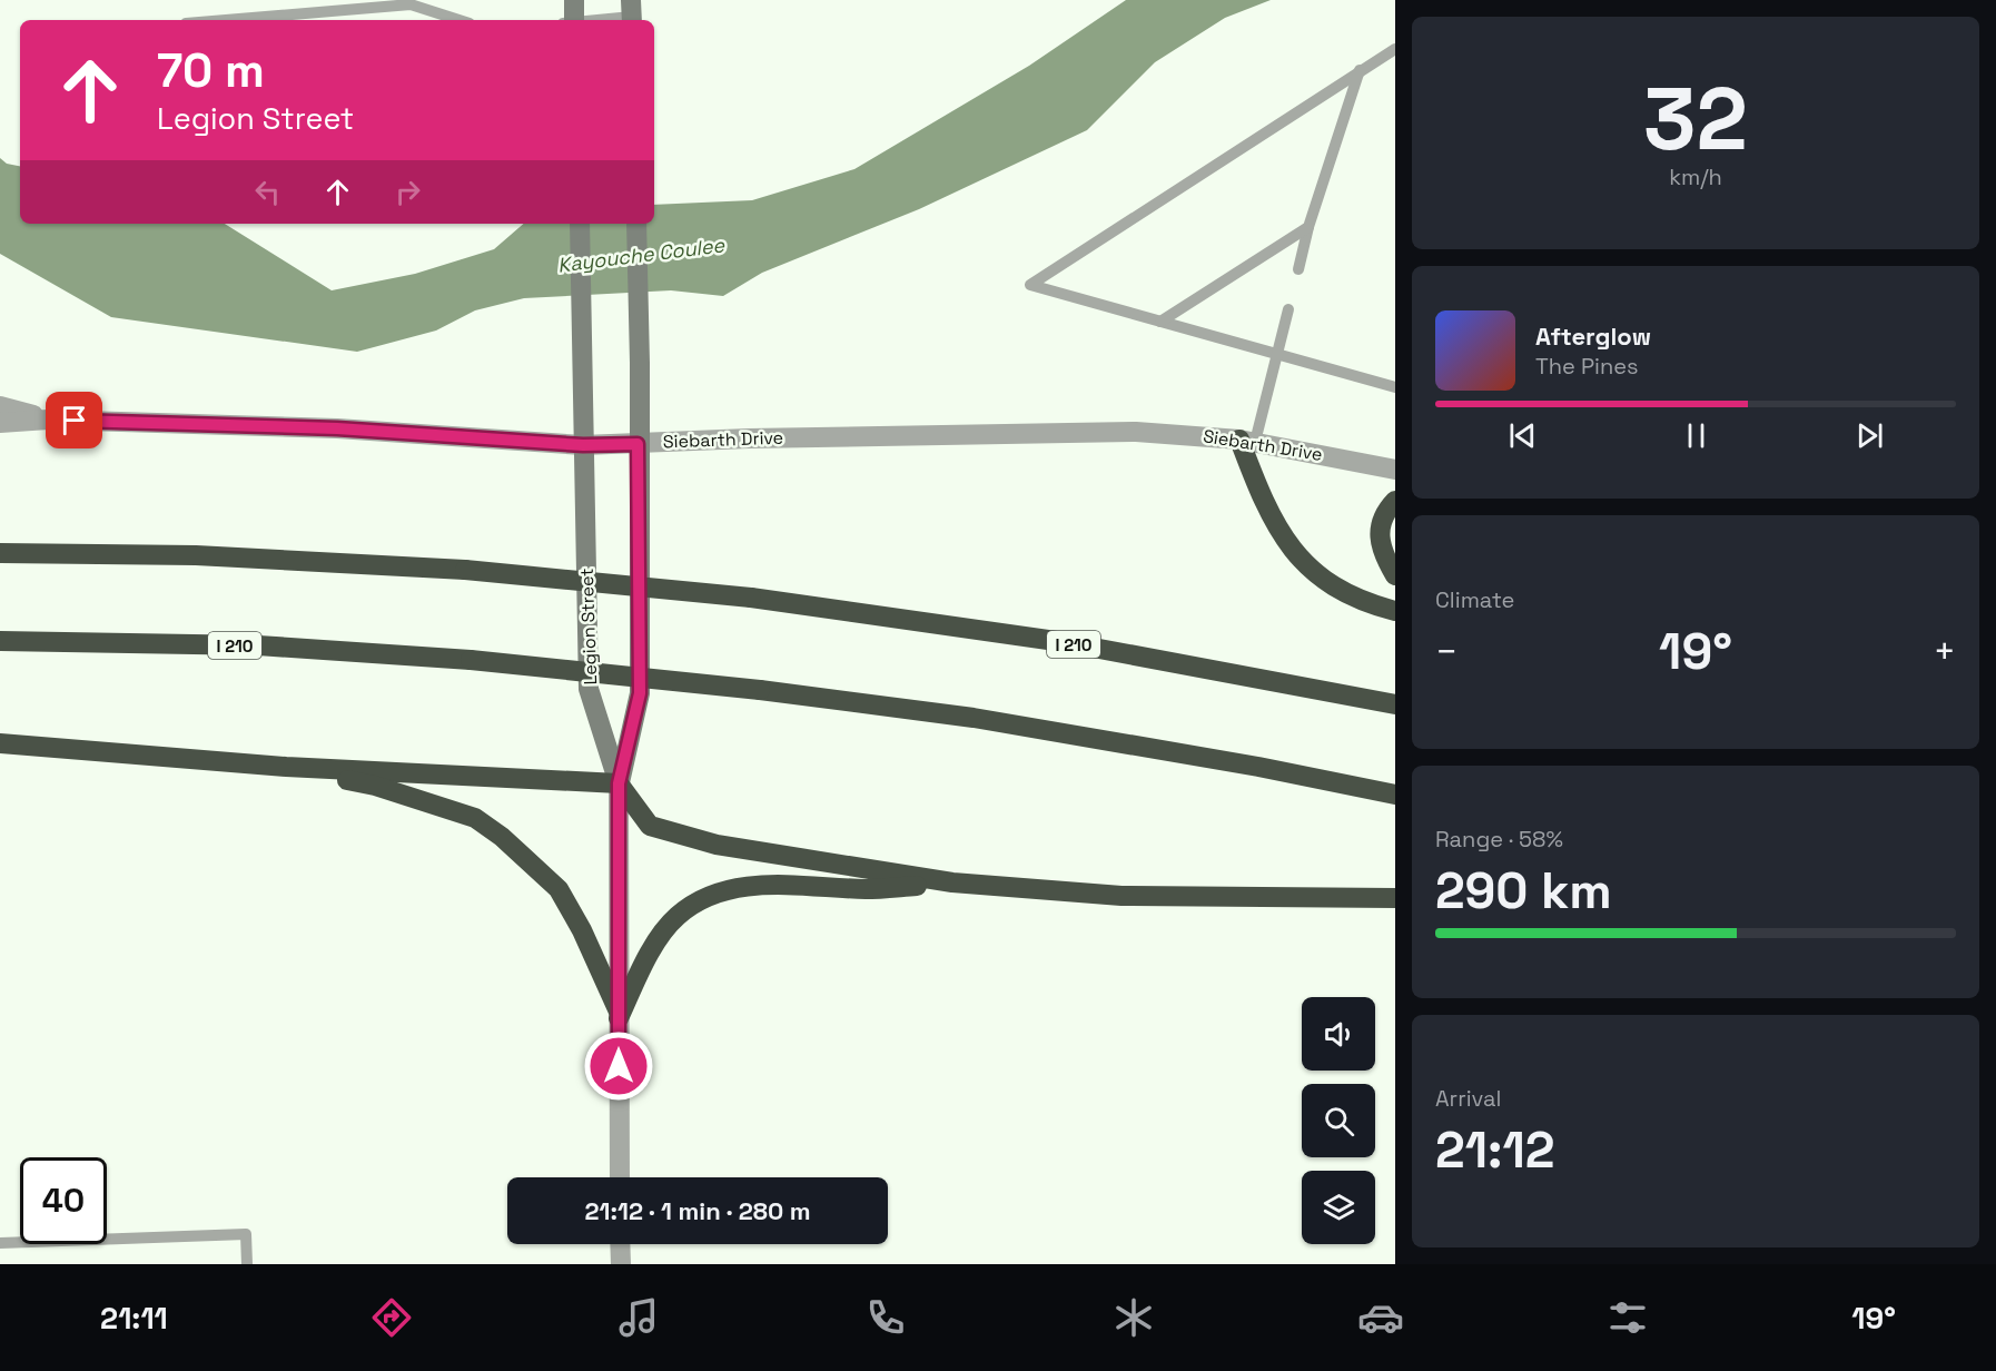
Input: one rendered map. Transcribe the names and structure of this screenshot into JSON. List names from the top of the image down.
{
  "streets": {
    "highway": ["I 210"],
    "main road": ["Legion Street"],
    "street": ["Siebarth Drive"]
  },
  "crossings": [
    ["Siebarth Drive", "Legion Street"]
  ],
  "water": ["Kayouche Coulee"],
  "page": {
    "tile": [
      ["32", "km/h"],
      "Climate",
      ["Range · 58%", "290 km"],
      ["Arrival", "21:12"]
    ],
    "turn": ["70 m", "Legion Street"],
    "song": ["Afterglow", "The Pines"],
    "heat": ["−", "19°", "+"],
    "limit": "40",
    "trip": "21:12 · 1 min · 280 m",
    "tabs": ["21:11", "19°"]
  }
}
